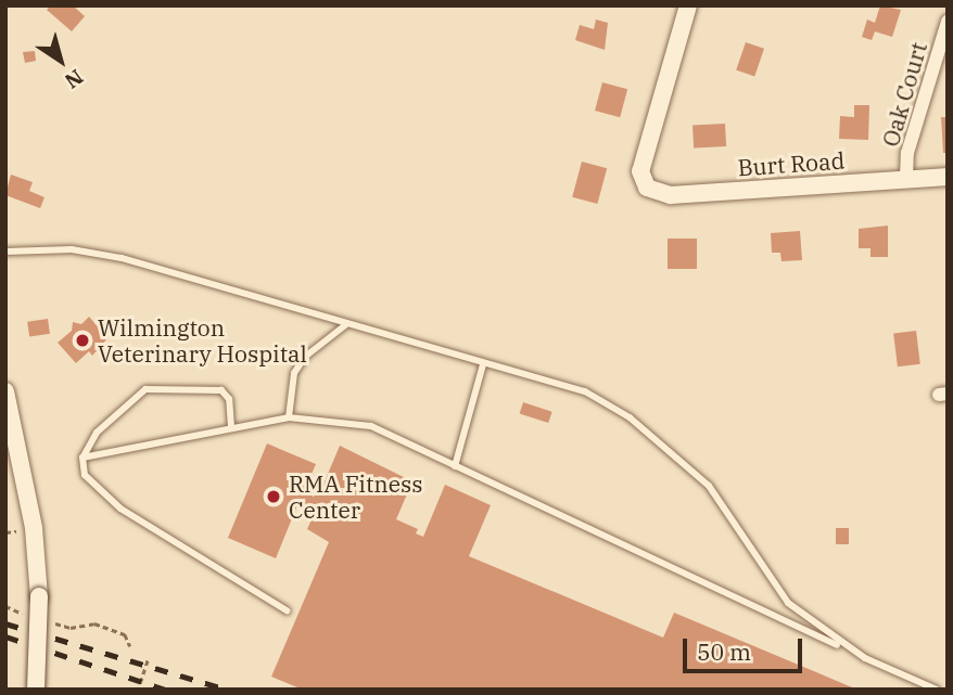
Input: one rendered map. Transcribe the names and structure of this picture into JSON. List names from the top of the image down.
{
  "streets": {
    "street": ["Oak Court", "Burt Road"]
  },
  "crossings": [
    ["Oak Court", "Burt Road"]
  ],
  "places": ["Wilmington Veterinary Hospital", "RMA Fitness Center"],
  "scale_bar": "50 m",
  "north": "bottom right"
}
